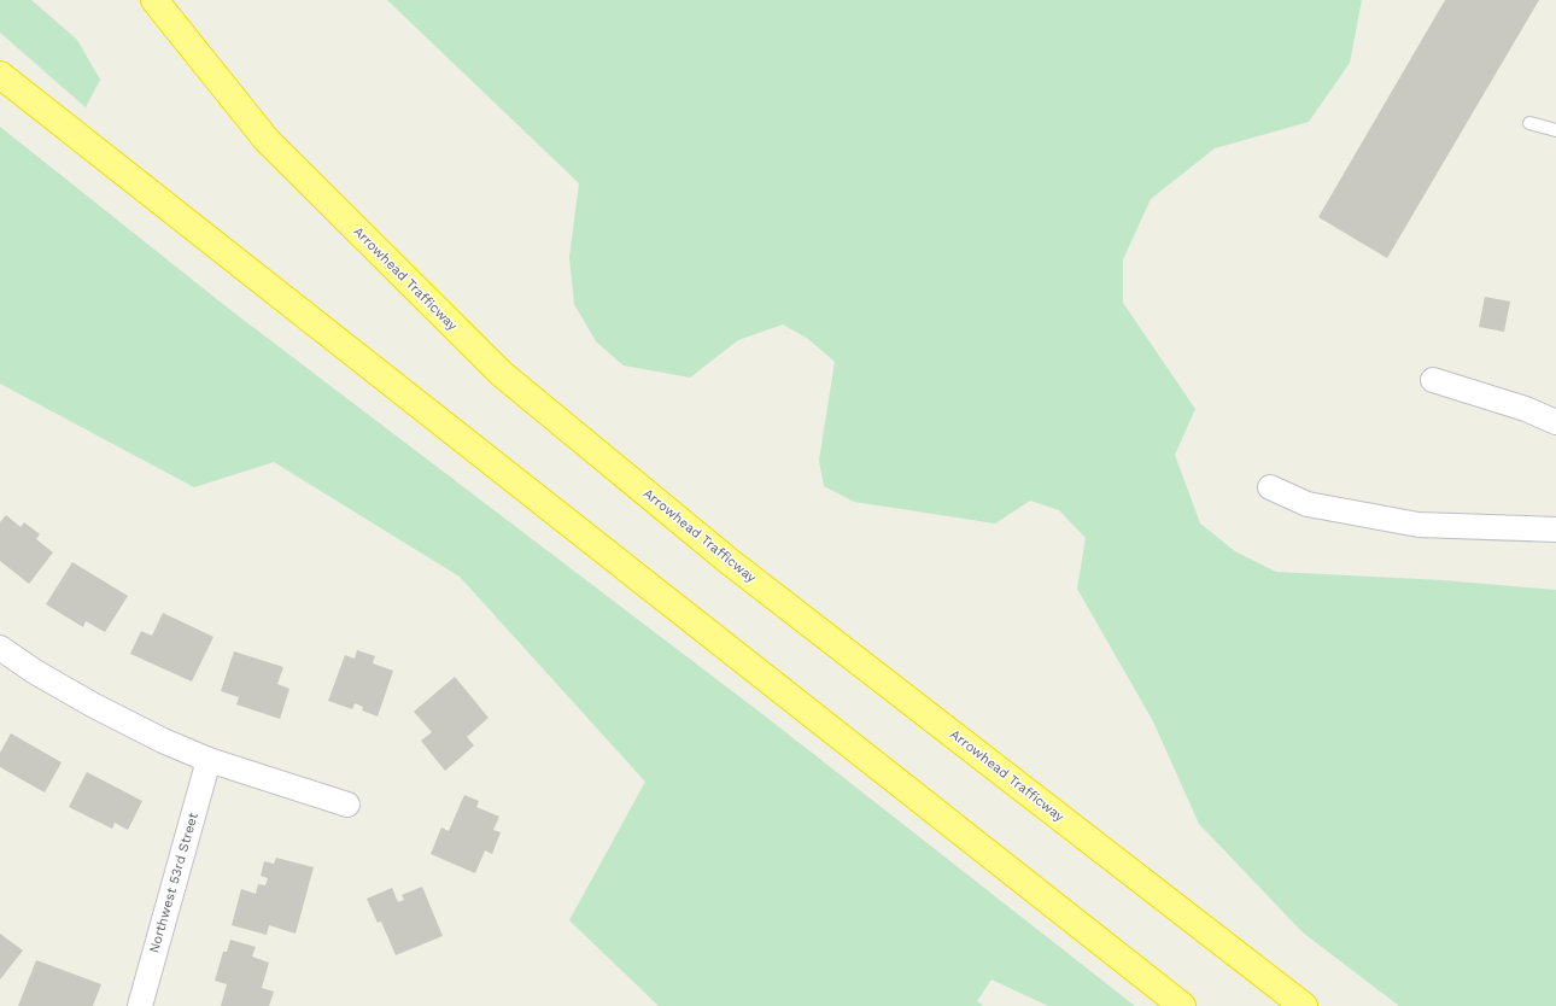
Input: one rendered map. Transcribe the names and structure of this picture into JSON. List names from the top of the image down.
{
  "streets": {
    "highway": ["Arrowhead Trafficway"],
    "street": ["Northwest 53rd Street"]
  }
}
